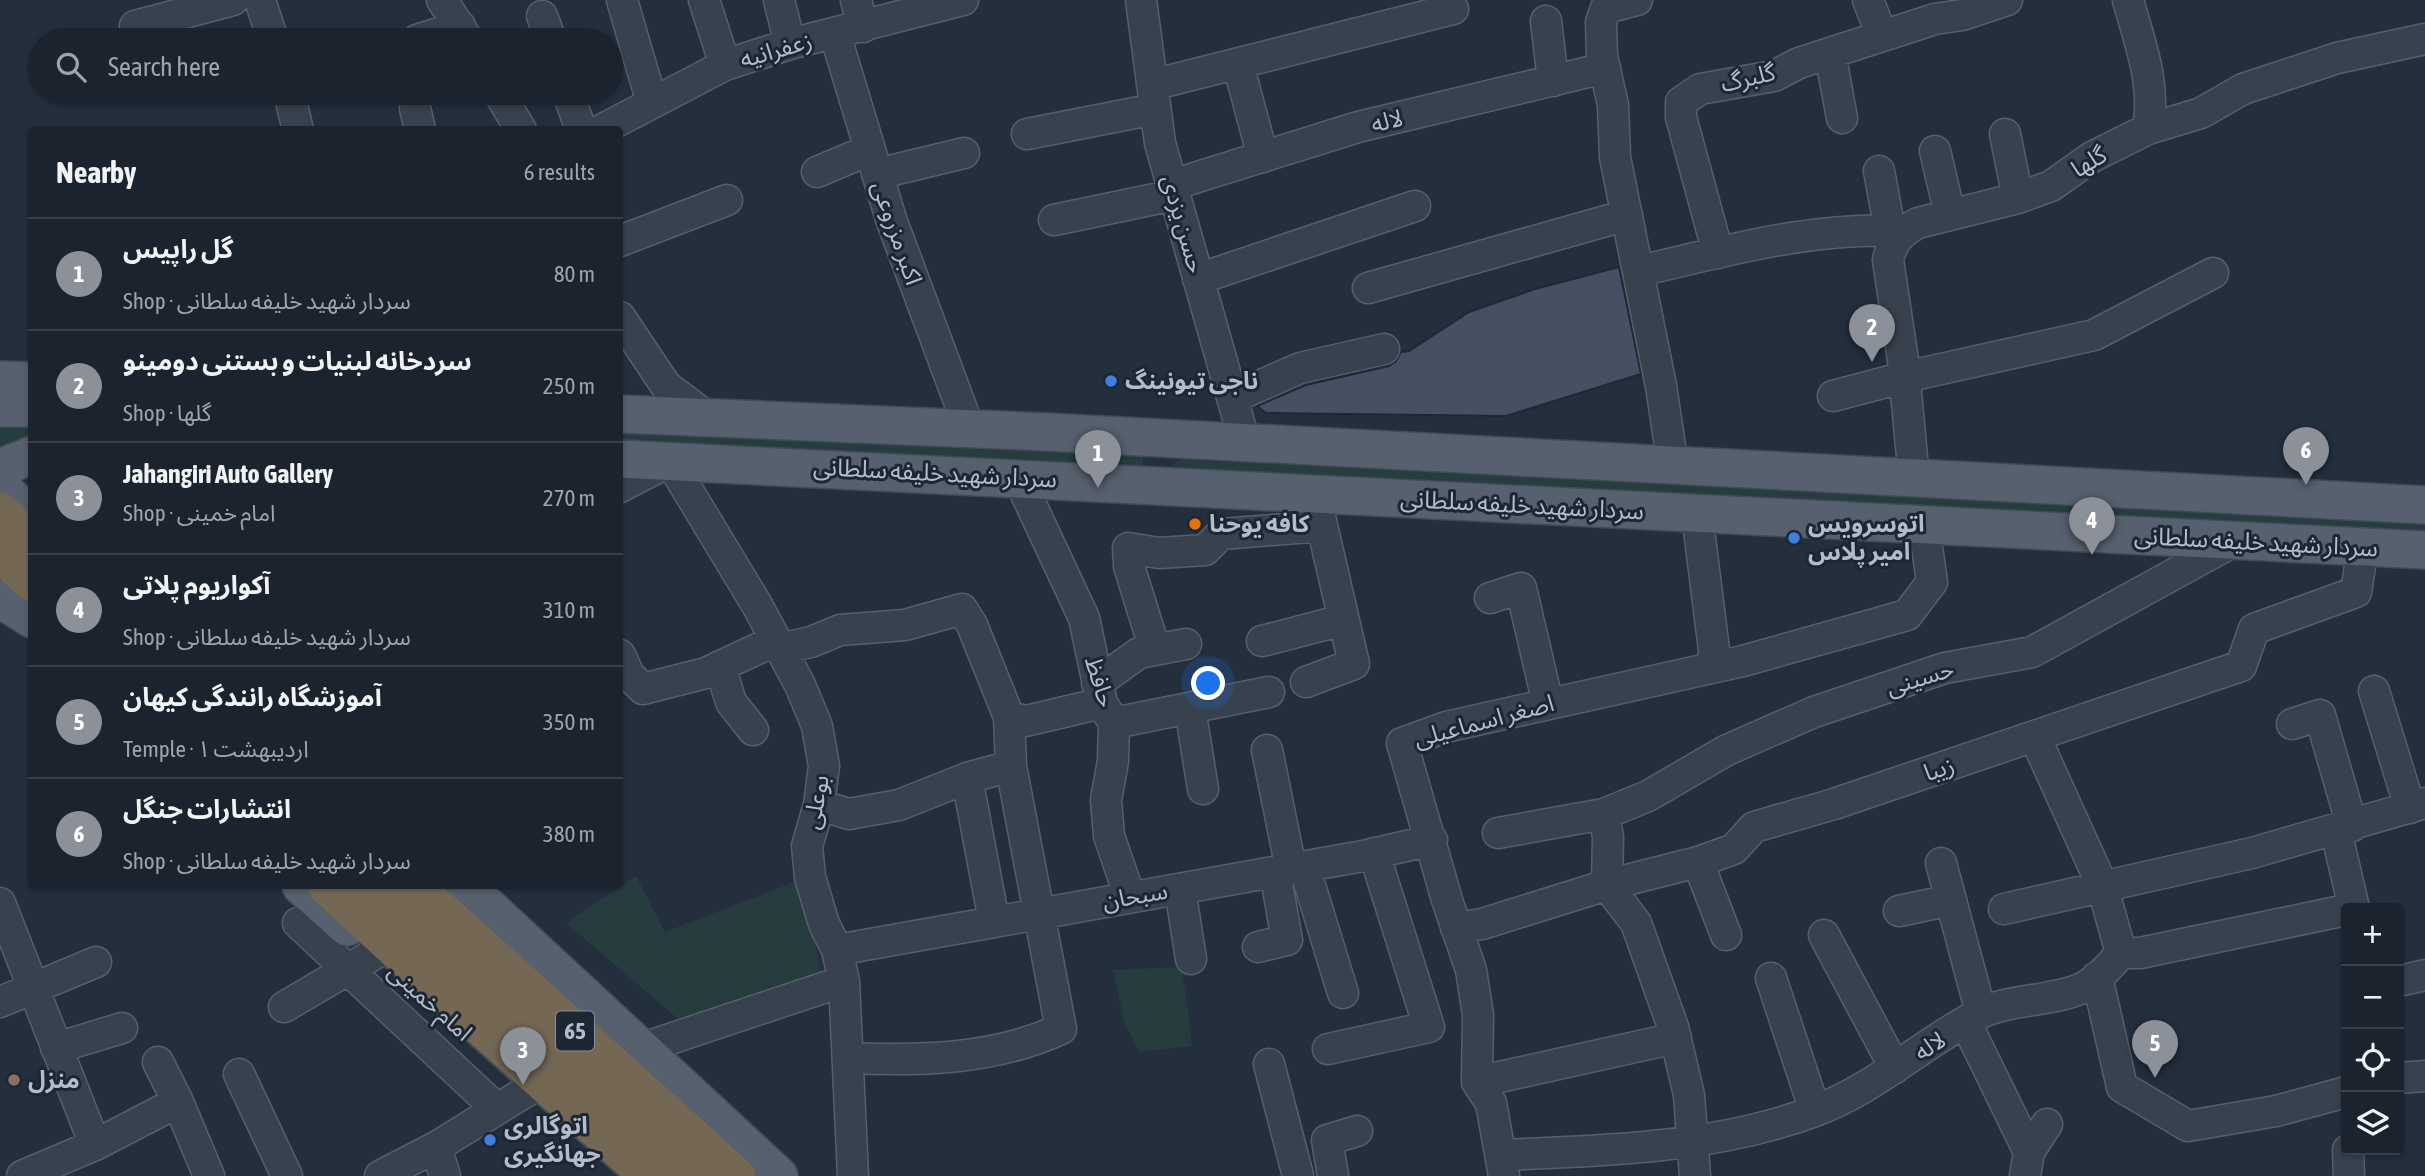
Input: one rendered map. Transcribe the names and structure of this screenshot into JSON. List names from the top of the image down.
{
  "streets": {
    "highway": ["65"],
    "main road": ["سردار شهید خلیفه سلطانی", "امام خمینی"],
    "street": [
      "زعفرانیه",
      "گلبرگ",
      "لاله",
      "گلها",
      "حسن یزدی",
      "اکبر مزروعی",
      "حسینی",
      "حافظ",
      "اصغر اسماعیلی",
      "زیبا",
      "بوعلی",
      "سبحان"
    ]
  },
  "crossings": [
    ["زعفرانیه", "اکبر مزروعی"],
    ["گلبرگ", "گلها"],
    ["لاله", "حسن یزدی"],
    ["لاله", "اصغر اسماعیلی"],
    ["حسن یزدی", "سردار شهید خلیفه سلطانی"],
    ["اکبر مزروعی", "سردار شهید خلیفه سلطانی"],
    ["سردار شهید خلیفه سلطانی", "حسینی"],
    ["سردار شهید خلیفه سلطانی", "حافظ"],
    ["سردار شهید خلیفه سلطانی", "اصغر اسماعیلی"],
    ["سردار شهید خلیفه سلطانی", "زیبا"],
    ["سردار شهید خلیفه سلطانی", "بوعلی"],
    ["حافظ", "سبحان"],
    ["اصغر اسماعیلی", "زیبا"],
    ["اصغر اسماعیلی", "سبحان"],
    ["بوعلی", "سبحان"]
  ],
  "places": [
    "ناجی‌ تیونینگ",
    "کافه یوحنا",
    "اتوسرويس امير پلاس",
    "منزل",
    "اتوگالری جهانگیری"
  ],
  "page": {
    "search": "Search here",
    "heading": ["Nearby", "6 results"],
    "list": [
      {
        "mark": "1",
        "name": "گل راپیس",
        "note": "Shop · سردار شهید خلیفه سلطانی",
        "value": "80 m"
      },
      {
        "mark": "2",
        "name": "سردخانه لبنیات و بستنی دومینو",
        "note": "Shop · گلها",
        "value": "250 m"
      },
      {
        "mark": "3",
        "name": "Jahangiri Auto Gallery",
        "note": "Shop · امام خمینی",
        "value": "270 m"
      },
      {
        "mark": "4",
        "name": "آکواریوم پلاتی",
        "note": "Shop · سردار شهید خلیفه سلطانی",
        "value": "310 m"
      },
      {
        "mark": "5",
        "name": "آموزشگاه رانندگی کیهان",
        "note": "Temple · اردیبهشت ۱",
        "value": "350 m"
      },
      {
        "mark": "6",
        "name": "انتشارات جنگل",
        "note": "Shop · سردار شهید خلیفه سلطانی",
        "value": "380 m"
      }
    ],
    "pins": [
      "2",
      "6",
      "1",
      "4",
      "5",
      "3"
    ],
    "map_buttons": ["+", "−"]
  }
}
